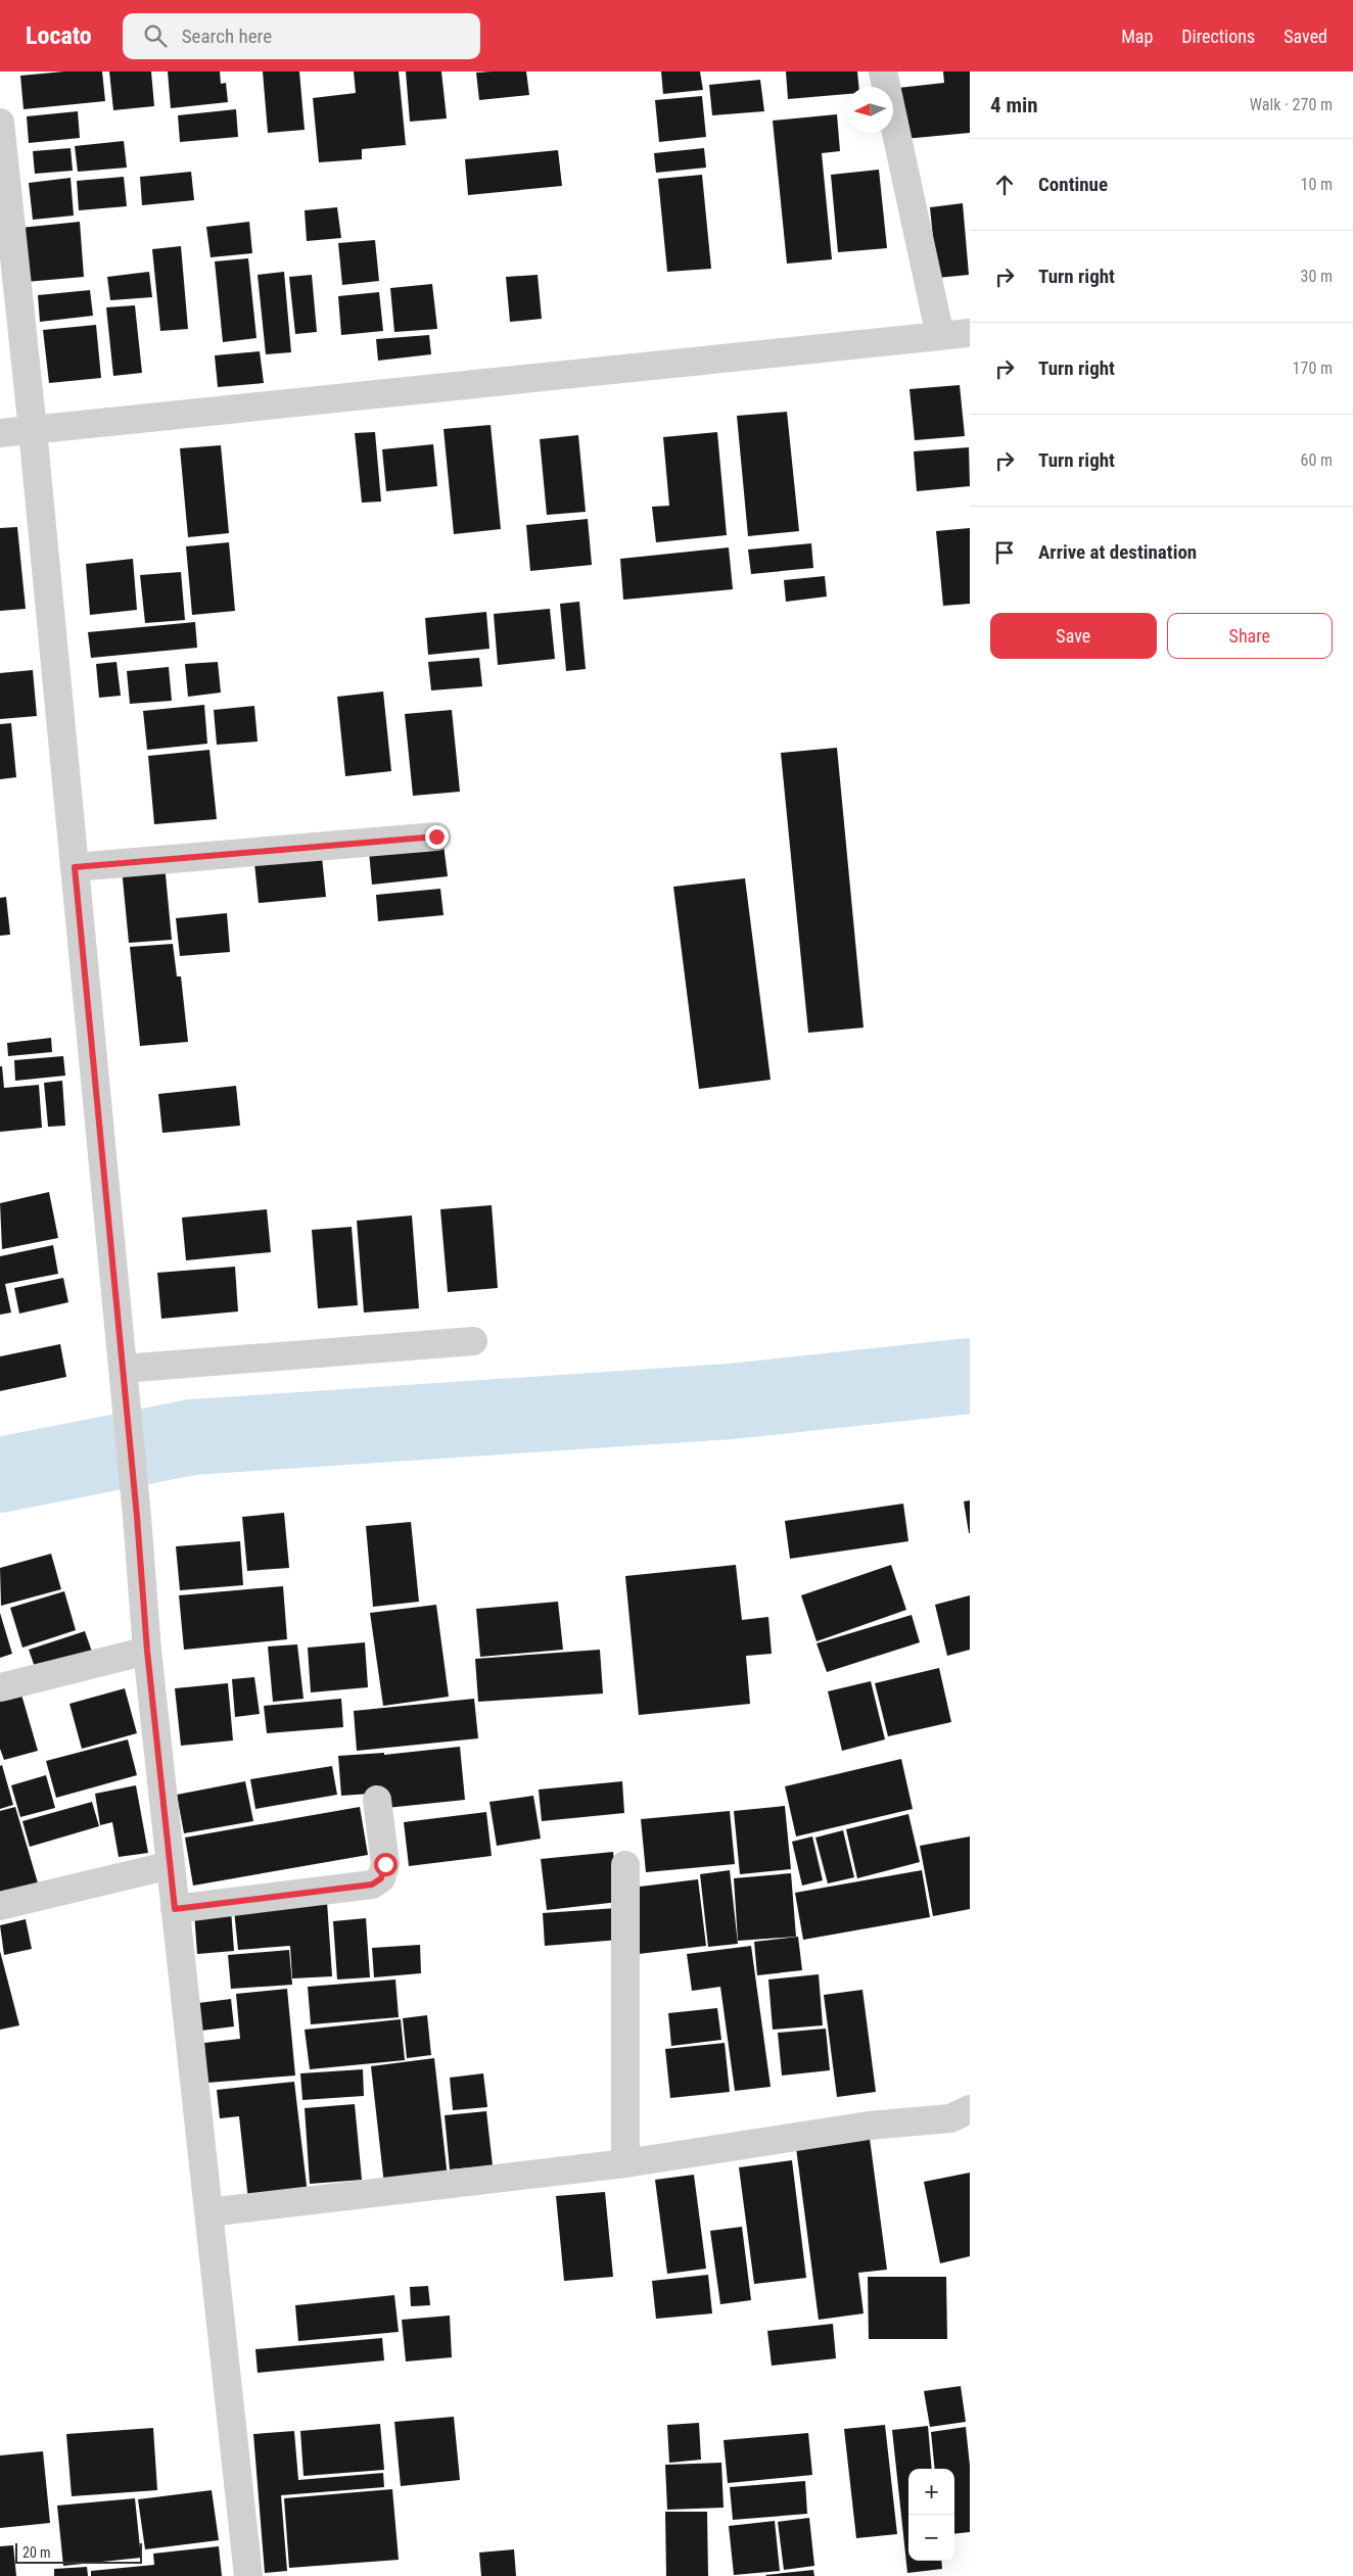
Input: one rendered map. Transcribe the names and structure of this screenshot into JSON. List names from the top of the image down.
{
  "scale_bar": "20 m",
  "north": "left",
  "page": {
    "header": "Locato",
    "search": "Search here",
    "nav": ["Map", "Directions", "Saved"],
    "heading": ["4 min", "Walk · 270 m"],
    "list": [
      ["Continue", "10 m"],
      ["Turn right", "30 m"],
      ["Turn right", "170 m"],
      ["Turn right", "60 m"],
      "Arrive at destination"
    ],
    "buttons": ["Save", "Share"],
    "map_buttons": ["+", "−"],
    "scale": "20 m"
  }
}
